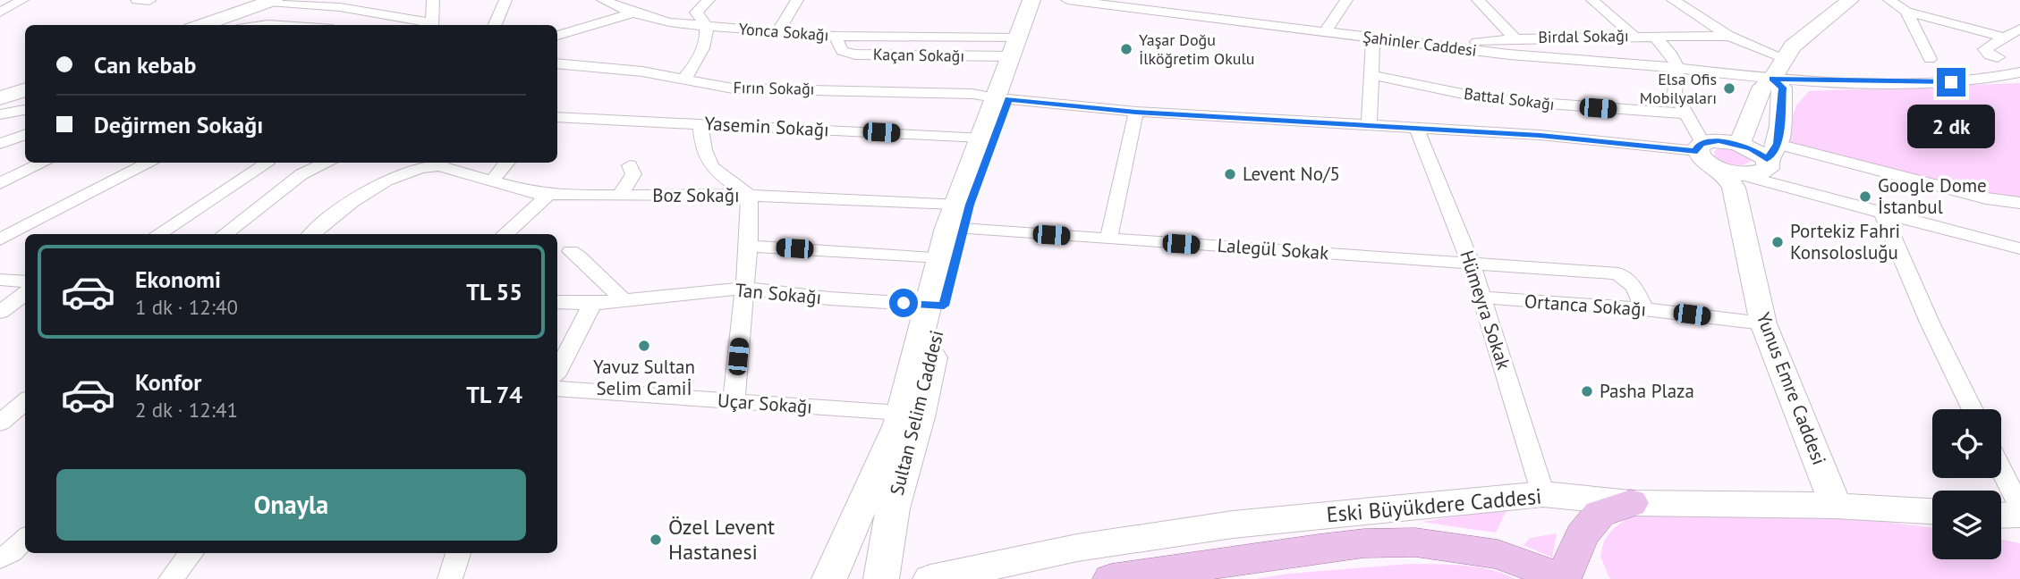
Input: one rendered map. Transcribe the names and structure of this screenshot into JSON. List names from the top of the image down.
{
  "streets": {
    "street": [
      "Yonca Sokağı",
      "Birdal Sokağı",
      "Şahinler Caddesi",
      "Kaçan Sokağı",
      "Fırın Sokağı",
      "Battal Sokağı",
      "Yasemin Sokağı",
      "Boz Sokağı",
      "Lalegül Sokak",
      "Tan Sokağı",
      "Ortanca Sokağı",
      "Hümeyra Sokak",
      "Yunus Emre Caddesi",
      "Uçar Sokağı",
      "Sultan Selim Caddesi",
      "Eski Büyükdere Caddesi"
    ]
  },
  "crossings": [
    ["Yonca Sokağı", "Kaçan Sokağı"],
    ["Yonca Sokağı", "Sultan Selim Caddesi"],
    ["Birdal Sokağı", "Şahinler Caddesi"],
    ["Kaçan Sokağı", "Sultan Selim Caddesi"],
    ["Fırın Sokağı", "Hümeyra Sokak"],
    ["Fırın Sokağı", "Yunus Emre Caddesi"],
    ["Fırın Sokağı", "Sultan Selim Caddesi"],
    ["Yasemin Sokağı", "Sultan Selim Caddesi"],
    ["Boz Sokağı", "Lalegül Sokak"],
    ["Boz Sokağı", "Sultan Selim Caddesi"],
    ["Lalegül Sokak", "Ortanca Sokağı"],
    ["Lalegül Sokak", "Hümeyra Sokak"],
    ["Lalegül Sokak", "Sultan Selim Caddesi"],
    ["Tan Sokağı", "Sultan Selim Caddesi"],
    ["Ortanca Sokağı", "Hümeyra Sokak"],
    ["Ortanca Sokağı", "Yunus Emre Caddesi"],
    ["Hümeyra Sokak", "Eski Büyükdere Caddesi"],
    ["Yunus Emre Caddesi", "Eski Büyükdere Caddesi"],
    ["Uçar Sokağı", "Sultan Selim Caddesi"]
  ],
  "places": [
    "Yaşar Doğu İlköğretim Okulu",
    "Elsa Ofis Mobilyaları",
    "Levent No/5",
    "Google Dome İstanbul",
    "Portekiz Fahri Konsolosluğu",
    "Yavuz Sultan Selim Camiİ",
    "Pasha Plaza",
    "Özel Levent Hastanesi"
  ],
  "page": {
    "banner": ["Can kebab", "Değirmen Sokağı"],
    "bubble": "2 dk",
    "list": [
      {
        "name": "Ekonomi",
        "note": "1 dk · 12:40",
        "value": "TL 55"
      },
      {
        "name": "Konfor",
        "note": "2 dk · 12:41",
        "value": "TL 74"
      }
    ],
    "buttons": "Onayla"
  }
}
